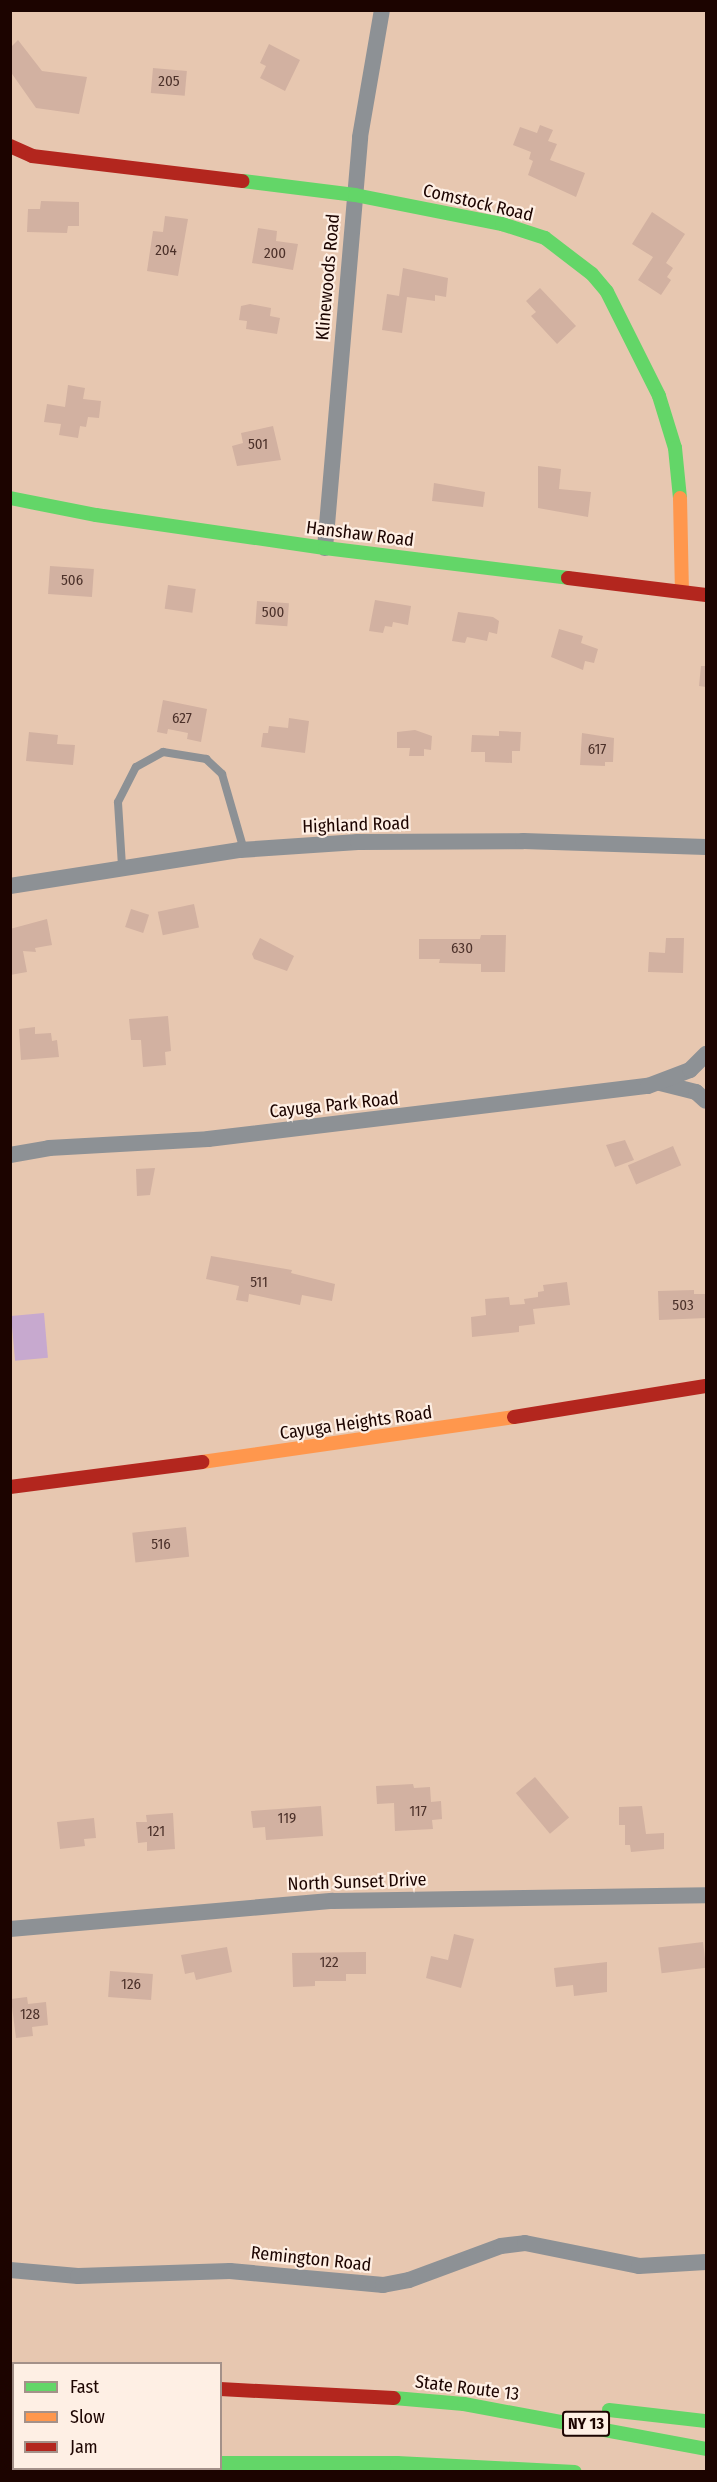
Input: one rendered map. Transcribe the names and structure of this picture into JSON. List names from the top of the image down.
{
  "streets": {
    "main road": [
      "Comstock Road",
      "Hanshaw Road",
      "Cayuga Heights Road",
      "State Route 13",
      "NY 13"
    ],
    "street": [
      "Klinewoods Road",
      "Highland Road",
      "Cayuga Park Road",
      "North Sunset Drive",
      "Remington Road"
    ]
  },
  "crossings": [
    ["Comstock Road", "Klinewoods Road"],
    ["Comstock Road", "Hanshaw Road"],
    ["Klinewoods Road", "Hanshaw Road"]
  ],
  "house_numbers": [
    "205",
    "204",
    "200",
    "501",
    "506",
    "500",
    "627",
    "617",
    "630",
    "511",
    "503",
    "516",
    "117",
    "119",
    "121",
    "122",
    "126",
    "128"
  ],
  "legend": ["Fast", "Slow", "Jam"]
}
